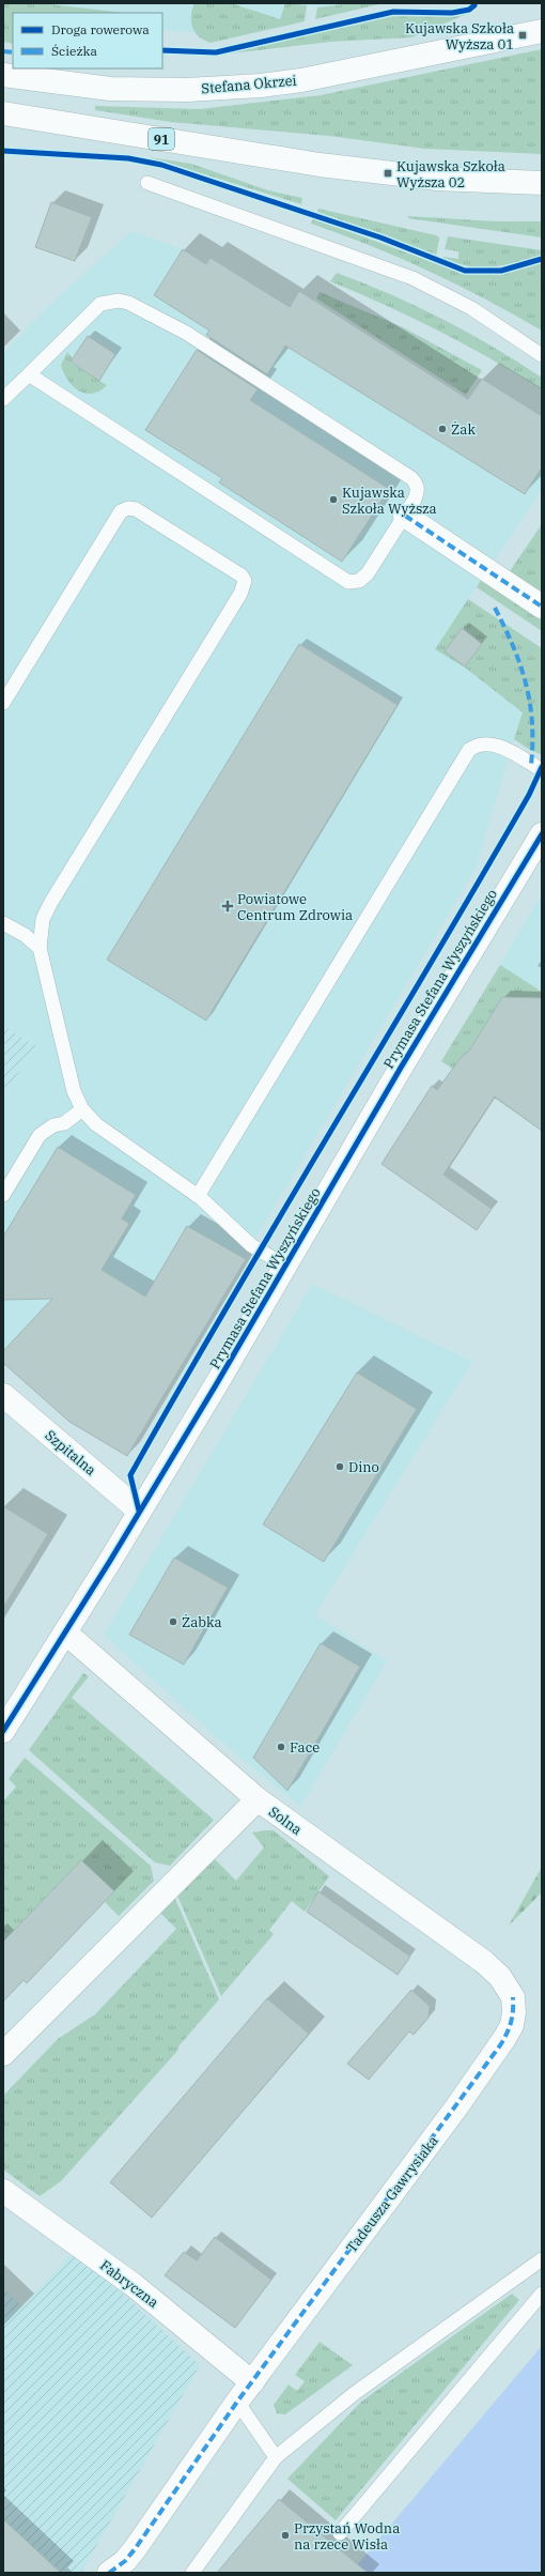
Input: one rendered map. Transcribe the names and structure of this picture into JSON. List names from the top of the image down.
{
  "streets": {
    "street": [
      "Stefana Okrzei",
      "91",
      "Prymasa Stefana Wyszyńskiego",
      "Szpitalna",
      "Solna",
      "Tadeusza Gawrysiaka",
      "Fabryczna"
    ]
  },
  "crossings": [
    ["Prymasa Stefana Wyszyńskiego", "Szpitalna"],
    ["Prymasa Stefana Wyszyńskiego", "Solna"],
    ["Solna", "Tadeusza Gawrysiaka"],
    ["Tadeusza Gawrysiaka", "Fabryczna"]
  ],
  "places": {
    "transit": ["Kujawska Szkoła Wyższa 01", "Kujawska Szkoła Wyższa 02"],
    "other": [
      "Żak",
      "Kujawska Szkoła Wyższa",
      "Dino",
      "Żabka",
      "Face",
      "Przystań Wodna na rzece Wisła"
    ],
    "health": ["Powiatowe Centrum Zdrowia"]
  },
  "legend": ["Droga rowerowa", "Ścieżka"]
}
